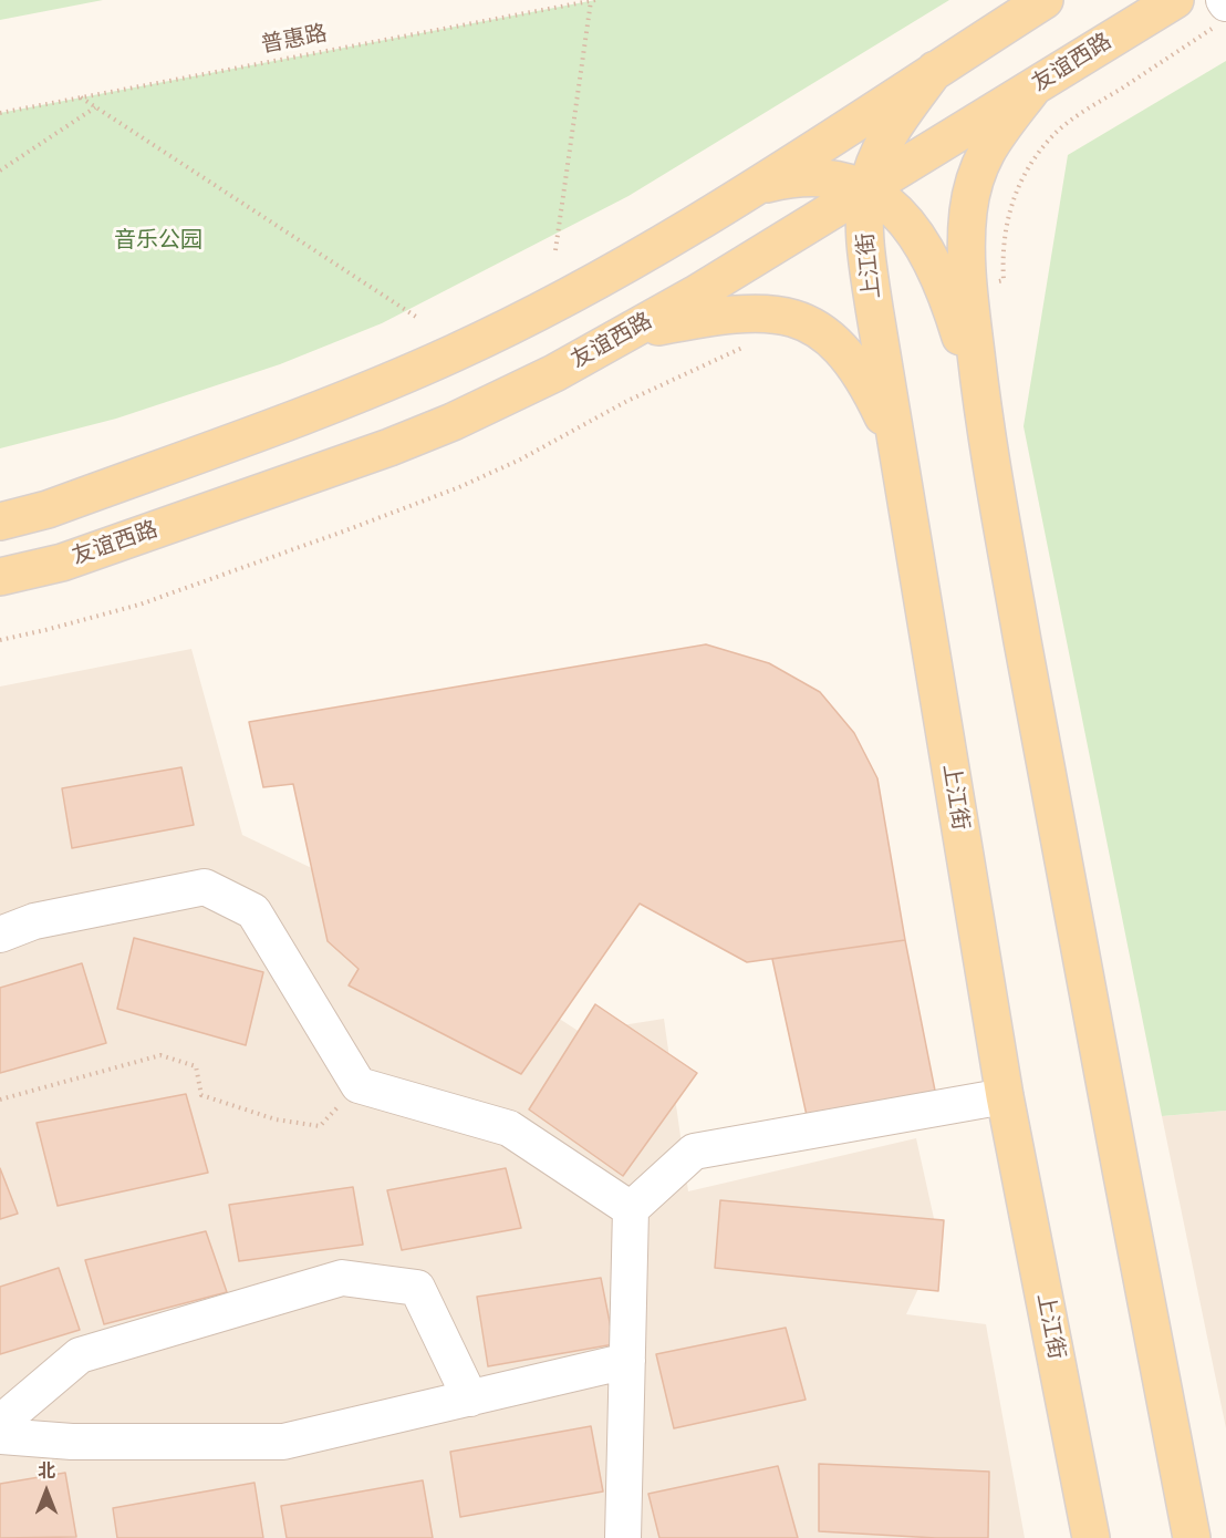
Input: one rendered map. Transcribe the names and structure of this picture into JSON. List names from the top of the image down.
{
  "streets": {
    "main road": ["友谊西路", "上江街"],
    "path": ["普惠路"]
  },
  "crossings": [
    ["友谊西路", "上江街"]
  ],
  "parks": ["音乐公园"],
  "north": "top"
}
